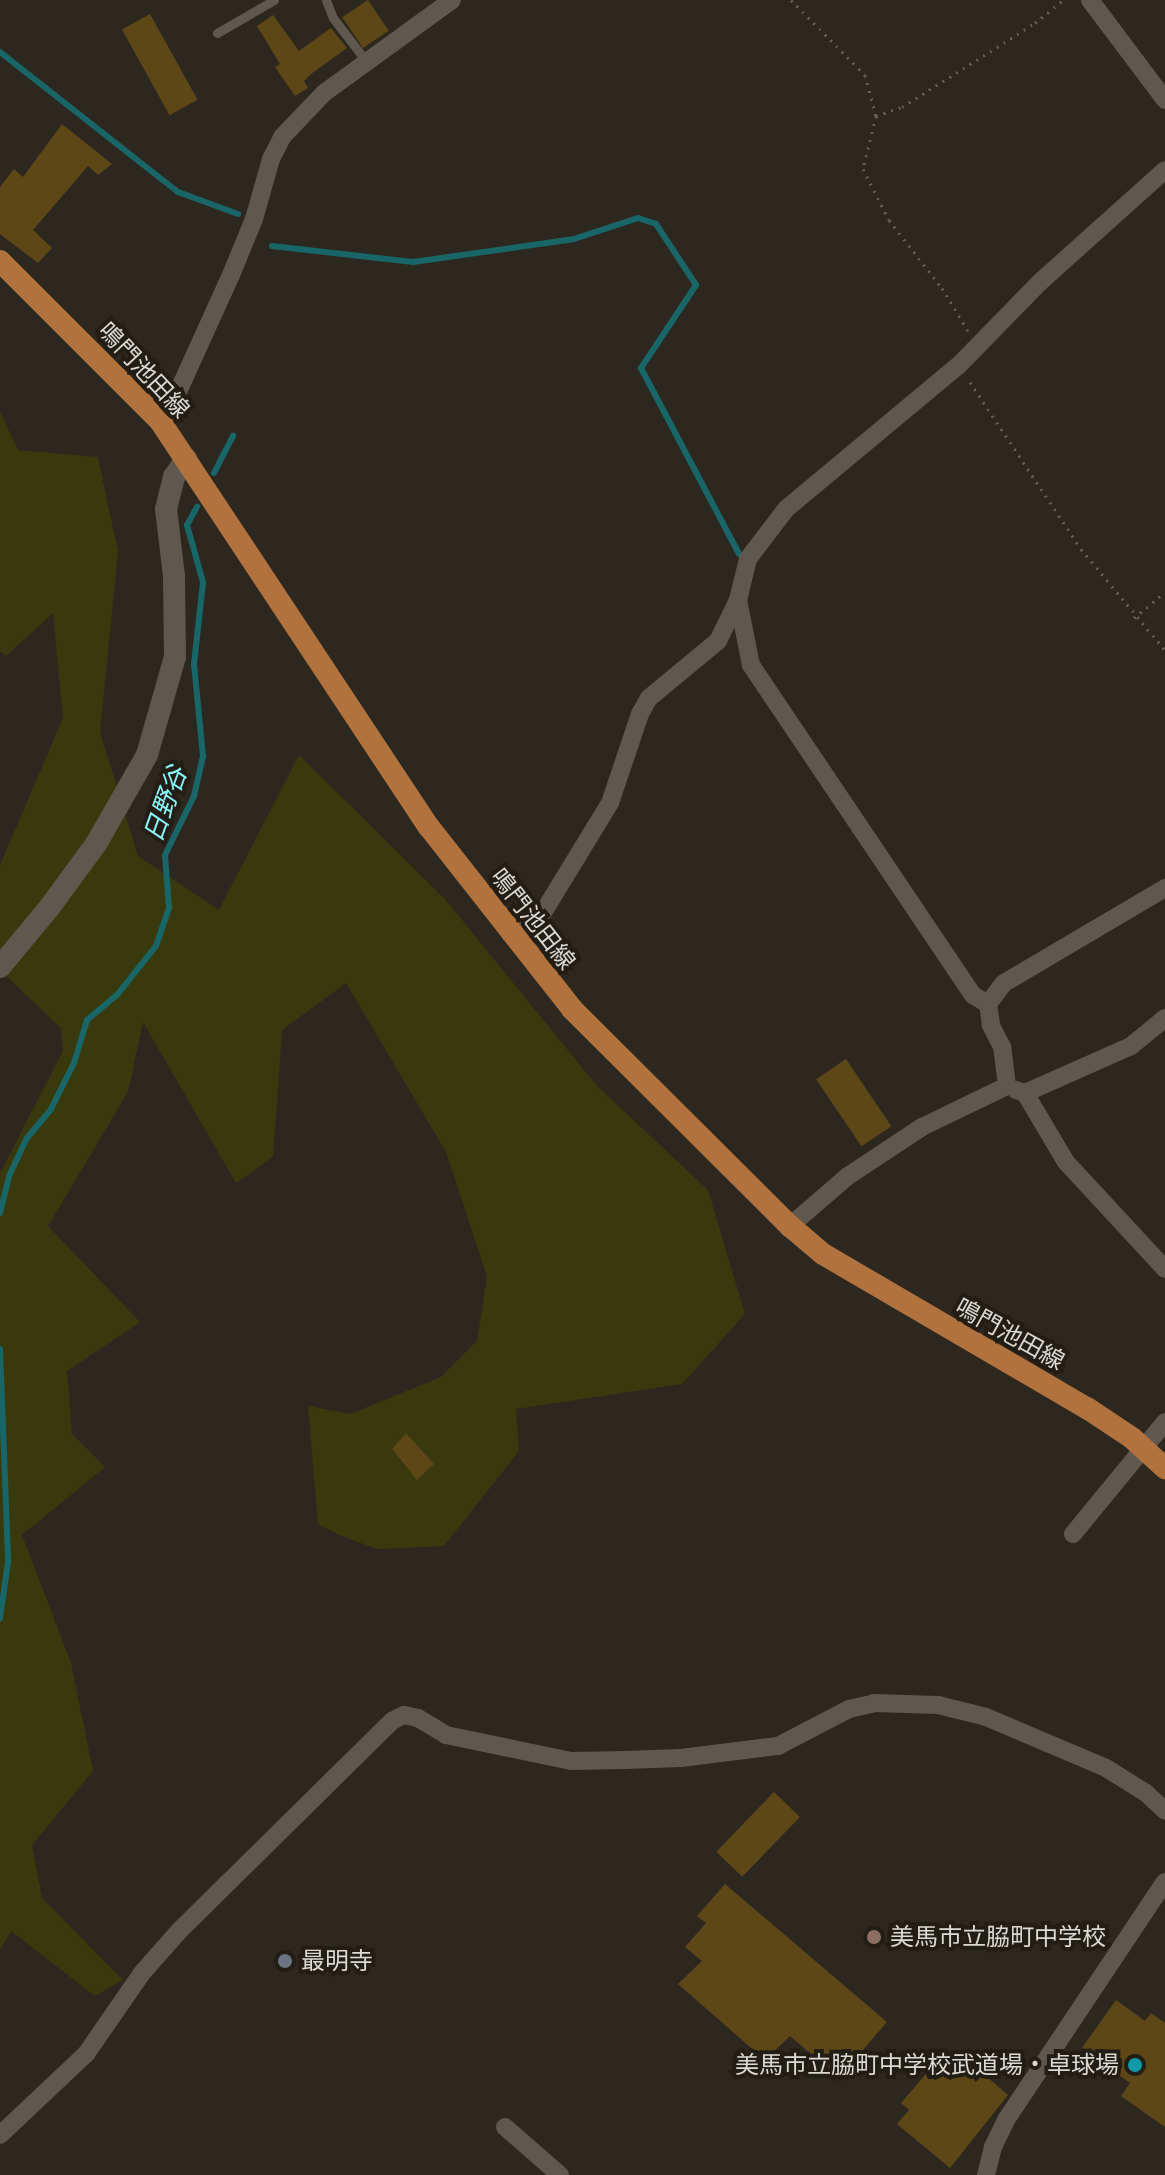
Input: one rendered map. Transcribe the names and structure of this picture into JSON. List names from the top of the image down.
{
  "streets": {
    "main road": ["鳴門池田線"]
  },
  "water": ["日野谷"],
  "places": ["美馬市立脇町中学校", "最明寺", "美馬市立脇町中学校武道場・卓球場"]
}
